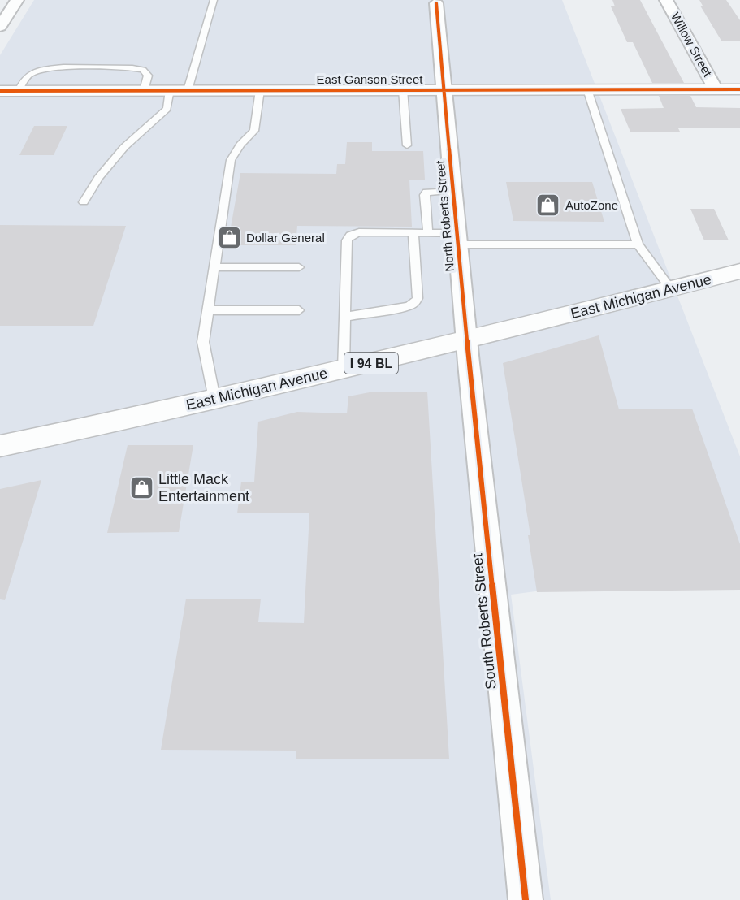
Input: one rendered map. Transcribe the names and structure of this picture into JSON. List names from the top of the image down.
{
  "streets": {
    "street": [
      "Willow Street",
      "East Ganson Street",
      "North Roberts Street",
      "East Michigan Avenue",
      "I 94 BL",
      "South Roberts Street"
    ]
  },
  "crossings": [
    ["Willow Street", "East Ganson Street"],
    ["East Ganson Street", "North Roberts Street"],
    ["North Roberts Street", "East Michigan Avenue"],
    ["North Roberts Street", "South Roberts Street"],
    ["East Michigan Avenue", "South Roberts Street"]
  ],
  "places": {
    "shop": ["AutoZone", "Dollar General", "Little Mack Entertainment"]
  }
}
